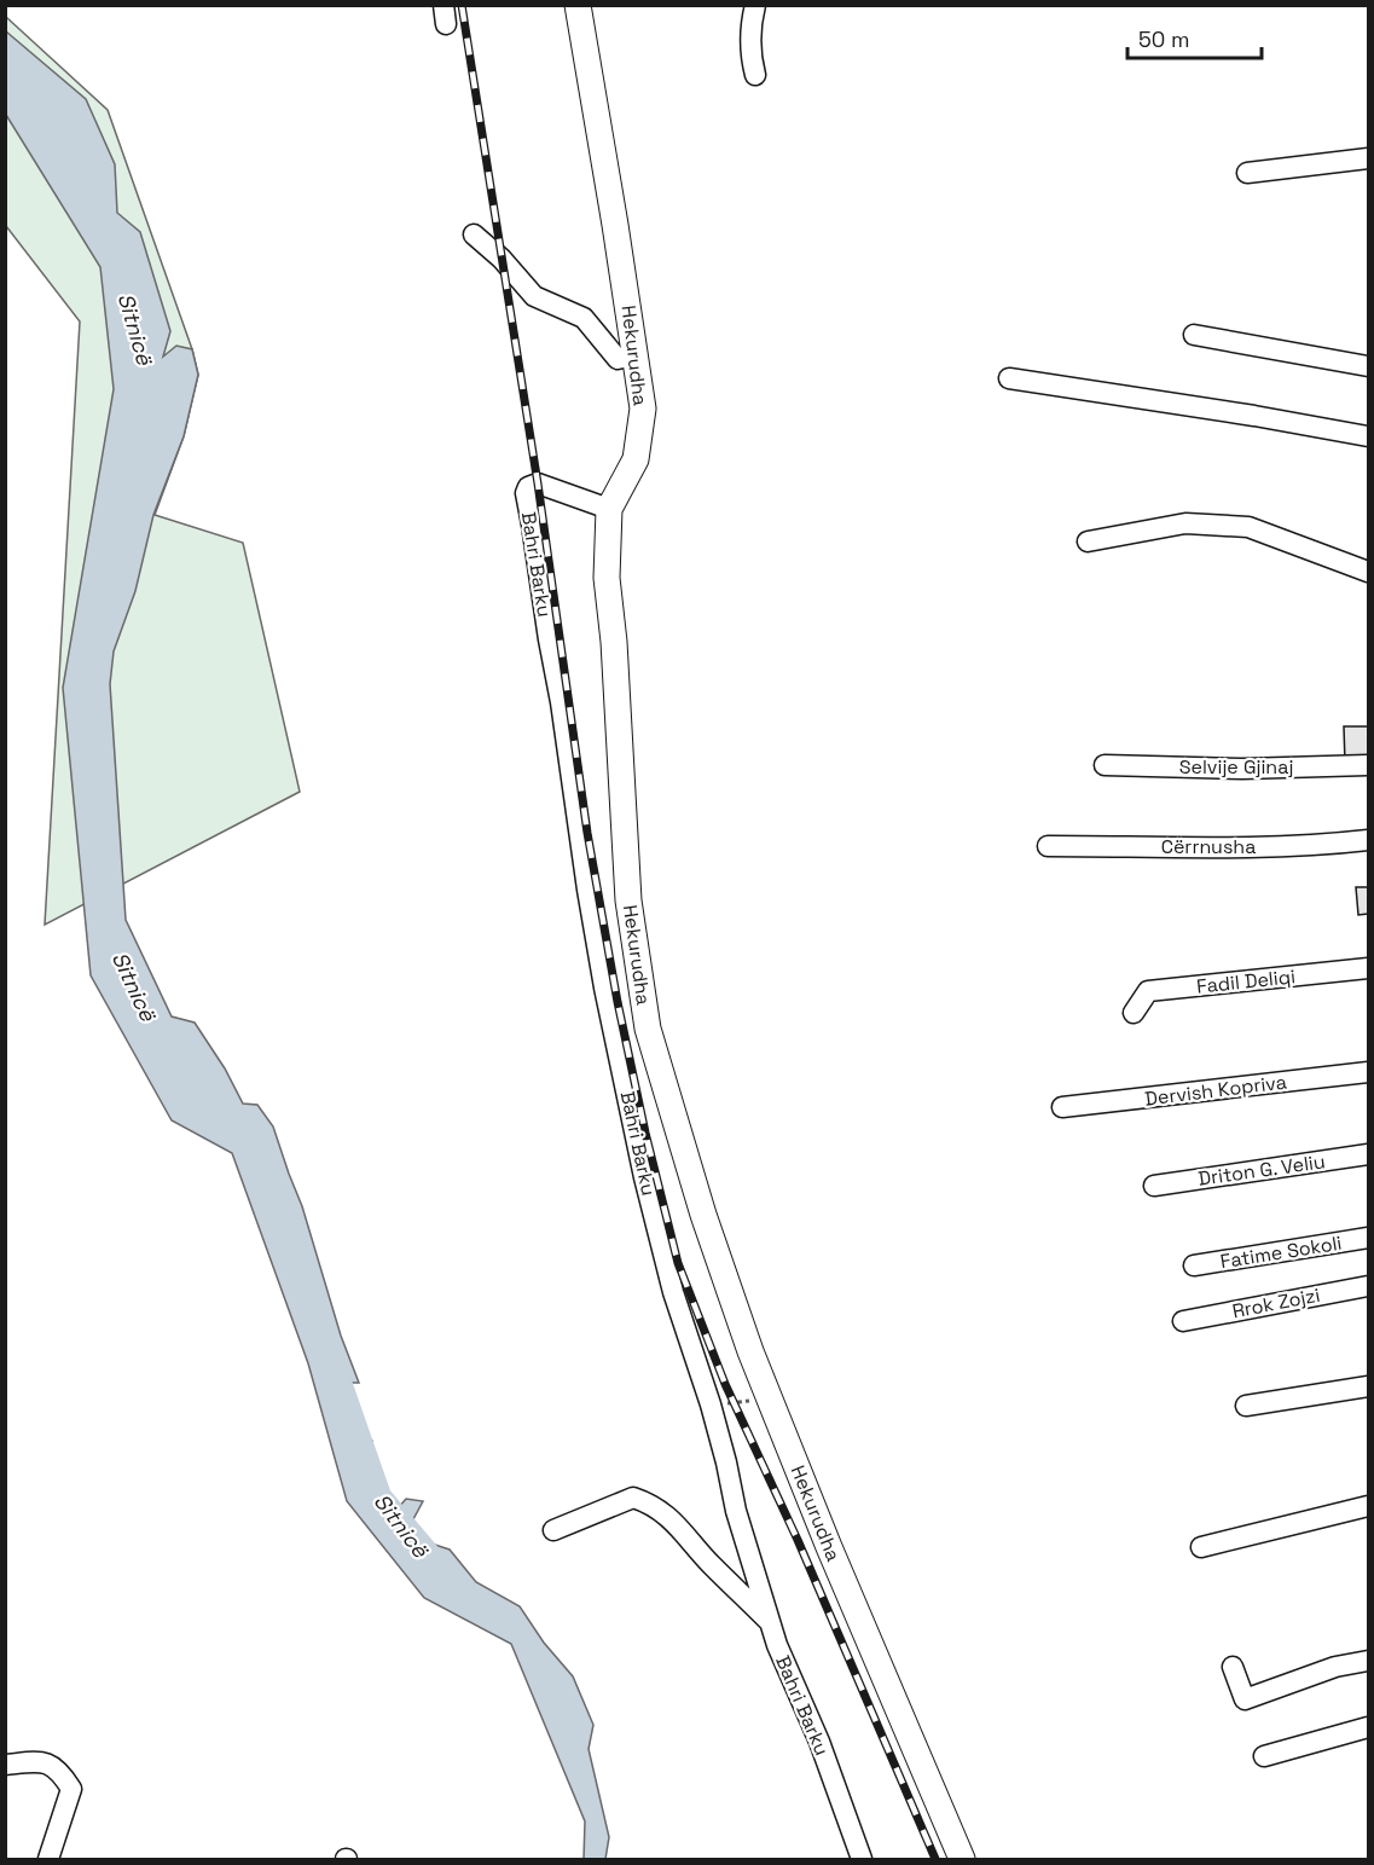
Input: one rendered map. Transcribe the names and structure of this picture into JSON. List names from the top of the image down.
{
  "streets": {
    "main road": ["Hekurudha"],
    "street": [
      "Bahri Barku",
      "Selvije Gjinaj",
      "Cërrnusha",
      "Fadil Deliqi",
      "Dervish Kopriva",
      "Driton G. Veliu",
      "Fatime Sokoli",
      "Rrok Zojzi"
    ]
  },
  "crossings": [
    ["Hekurudha", "Bahri Barku"]
  ],
  "water": ["Sitnicë"],
  "scale_bar": "50 m"
}
